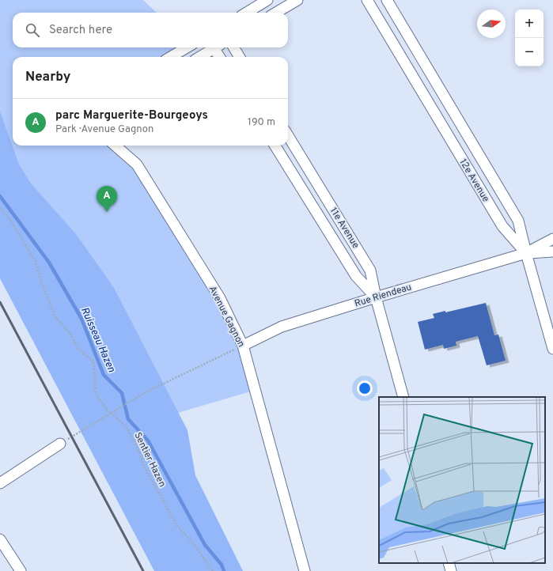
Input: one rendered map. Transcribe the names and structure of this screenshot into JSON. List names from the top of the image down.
{
  "streets": {
    "street": [
      "12e Avenue",
      "11e Avenue",
      "Rue Riendeau",
      "Avenue Gagnon"
    ],
    "path": ["Sentier Hazen"]
  },
  "crossings": [
    ["12e Avenue", "Rue Riendeau"],
    ["11e Avenue", "Rue Riendeau"],
    ["Rue Riendeau", "Avenue Gagnon"]
  ],
  "water": ["Ruisseau Hazen"],
  "north": "right",
  "page": {
    "map_buttons": ["+", "−"],
    "search": "Search here",
    "heading": "Nearby",
    "list": [
      {
        "mark": "A",
        "name": "parc Marguerite-Bourgeoys",
        "note": "Park · Avenue Gagnon",
        "value": "190 m"
      }
    ],
    "pins": "A"
  }
}
